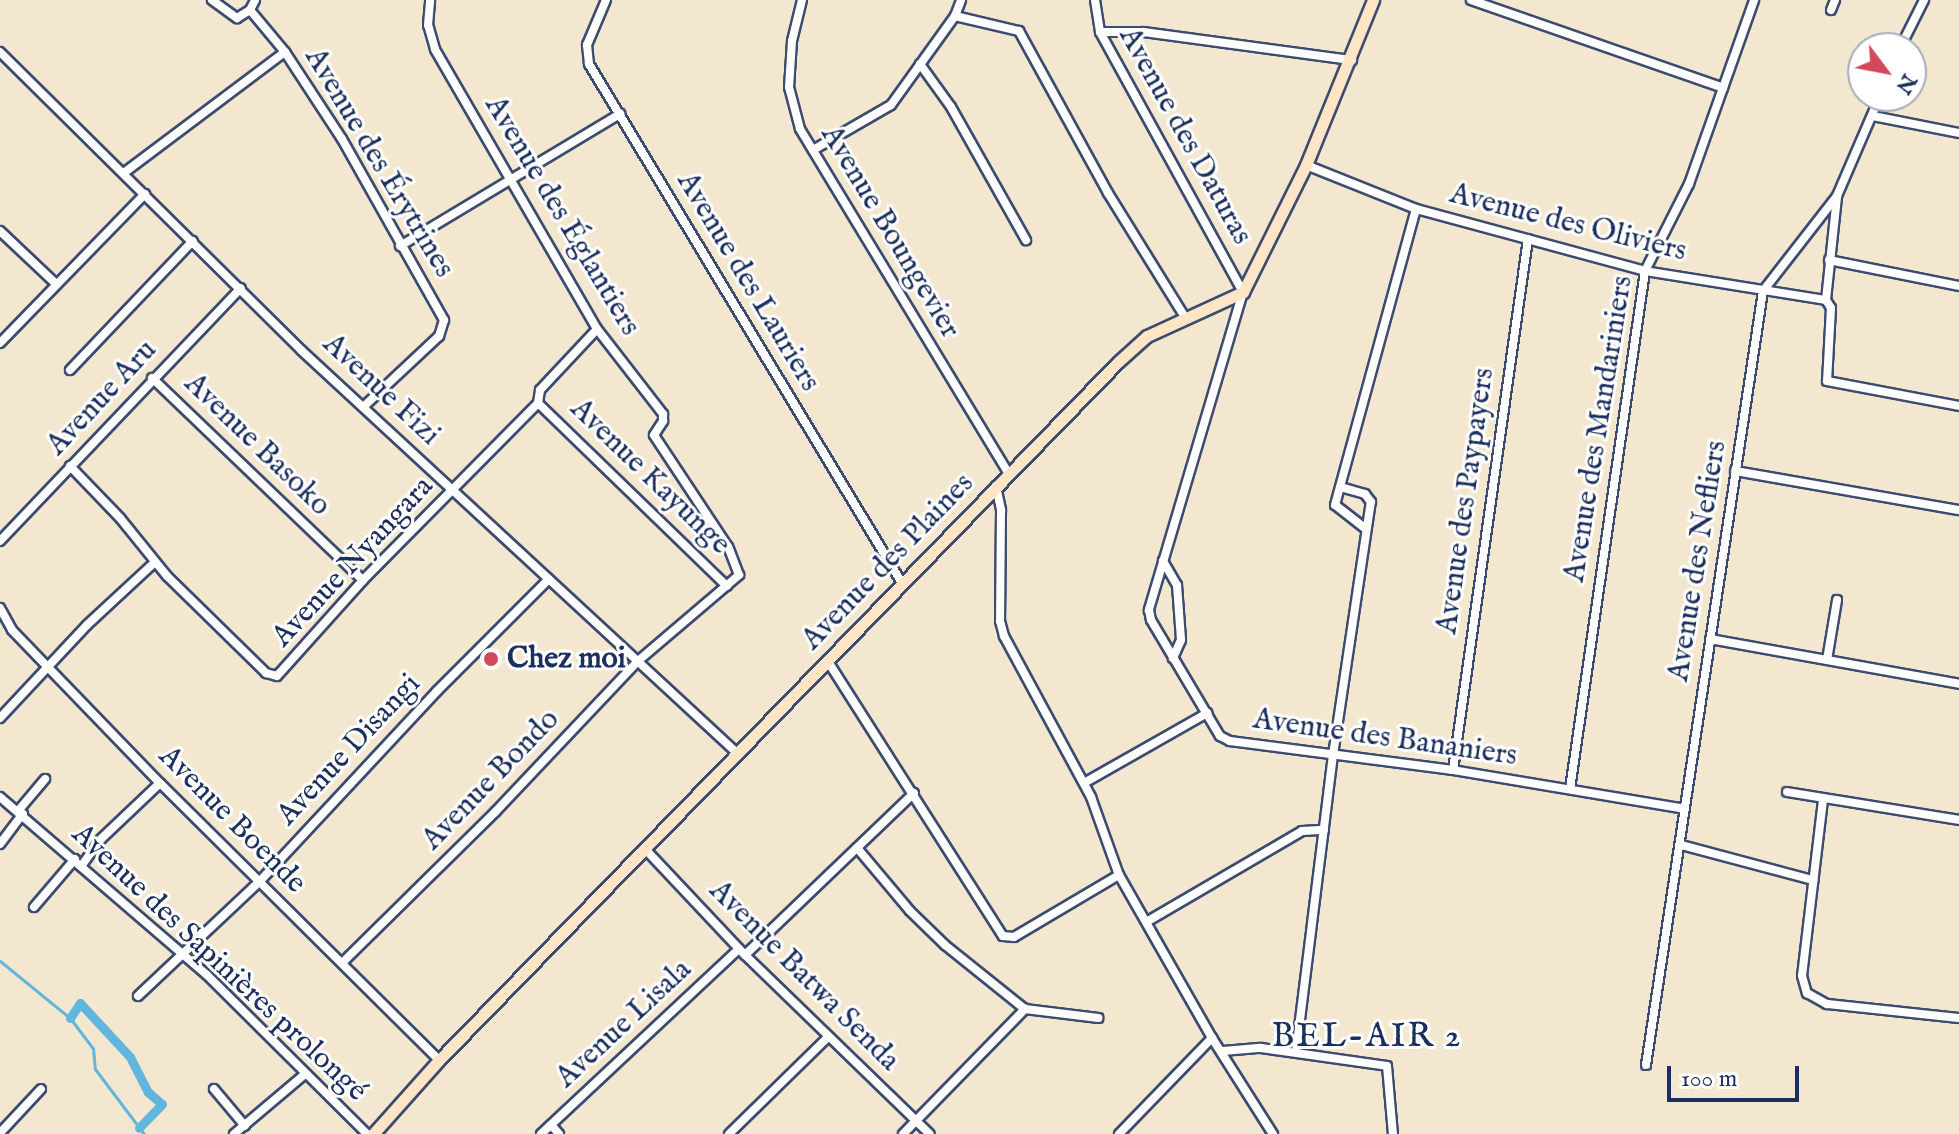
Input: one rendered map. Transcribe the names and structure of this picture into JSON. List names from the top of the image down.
{
  "streets": {
    "street": [
      "Avenue des Daturas",
      "Avenue des Érytrines",
      "Avenue des Églantiers",
      "Avenue des Oliviers",
      "Avenue Boungevier",
      "Avenue des Lauriers",
      "Avenue Fizi",
      "Avenue Aru",
      "Avenue des Mandariniers",
      "Avenue Basoko",
      "Avenue Kayunge",
      "Avenue des Paypayers",
      "Avenue des Nefliers",
      "Avenue Nyangara",
      "Avenue des Plaines",
      "Avenue des Bananiers",
      "Avenue Disangi",
      "Avenue Bondo",
      "Avenue Boende",
      "Avenue des Sapinières prolongé",
      "Avenue Batwa Senda",
      "Avenue Lisala"
    ]
  },
  "crossings": [
    ["Avenue des Daturas", "Avenue des Plaines"],
    ["Avenue des Daturas", "Avenue des Bananiers"],
    ["Avenue des Érytrines", "Avenue Fizi"],
    ["Avenue des Églantiers", "Avenue Nyangara"],
    ["Avenue des Églantiers", "Avenue Bondo"],
    ["Avenue des Oliviers", "Avenue des Mandariniers"],
    ["Avenue des Oliviers", "Avenue des Paypayers"],
    ["Avenue des Oliviers", "Avenue des Nefliers"],
    ["Avenue Boungevier", "Avenue des Plaines"],
    ["Avenue des Lauriers", "Avenue des Plaines"],
    ["Avenue Fizi", "Avenue Aru"],
    ["Avenue Fizi", "Avenue Nyangara"],
    ["Avenue Fizi", "Avenue des Plaines"],
    ["Avenue Fizi", "Avenue Disangi"],
    ["Avenue Fizi", "Avenue Bondo"],
    ["Avenue Aru", "Avenue Basoko"],
    ["Avenue des Mandariniers", "Avenue des Bananiers"],
    ["Avenue Basoko", "Avenue Nyangara"],
    ["Avenue Kayunge", "Avenue Nyangara"],
    ["Avenue Kayunge", "Avenue Bondo"],
    ["Avenue des Paypayers", "Avenue des Bananiers"],
    ["Avenue des Nefliers", "Avenue des Bananiers"],
    ["Avenue des Plaines", "Avenue des Bananiers"],
    ["Avenue des Plaines", "Avenue Boende"],
    ["Avenue des Plaines", "Avenue Batwa Senda"],
    ["Avenue Disangi", "Avenue Boende"],
    ["Avenue Disangi", "Avenue des Sapinières prolongé"],
    ["Avenue Bondo", "Avenue Boende"],
    ["Avenue Batwa Senda", "Avenue Lisala"]
  ],
  "districts": ["BEL-AIR 2"],
  "places": ["Chez moi"],
  "scale_bar": "100 m",
  "north": "bottom right"
}
